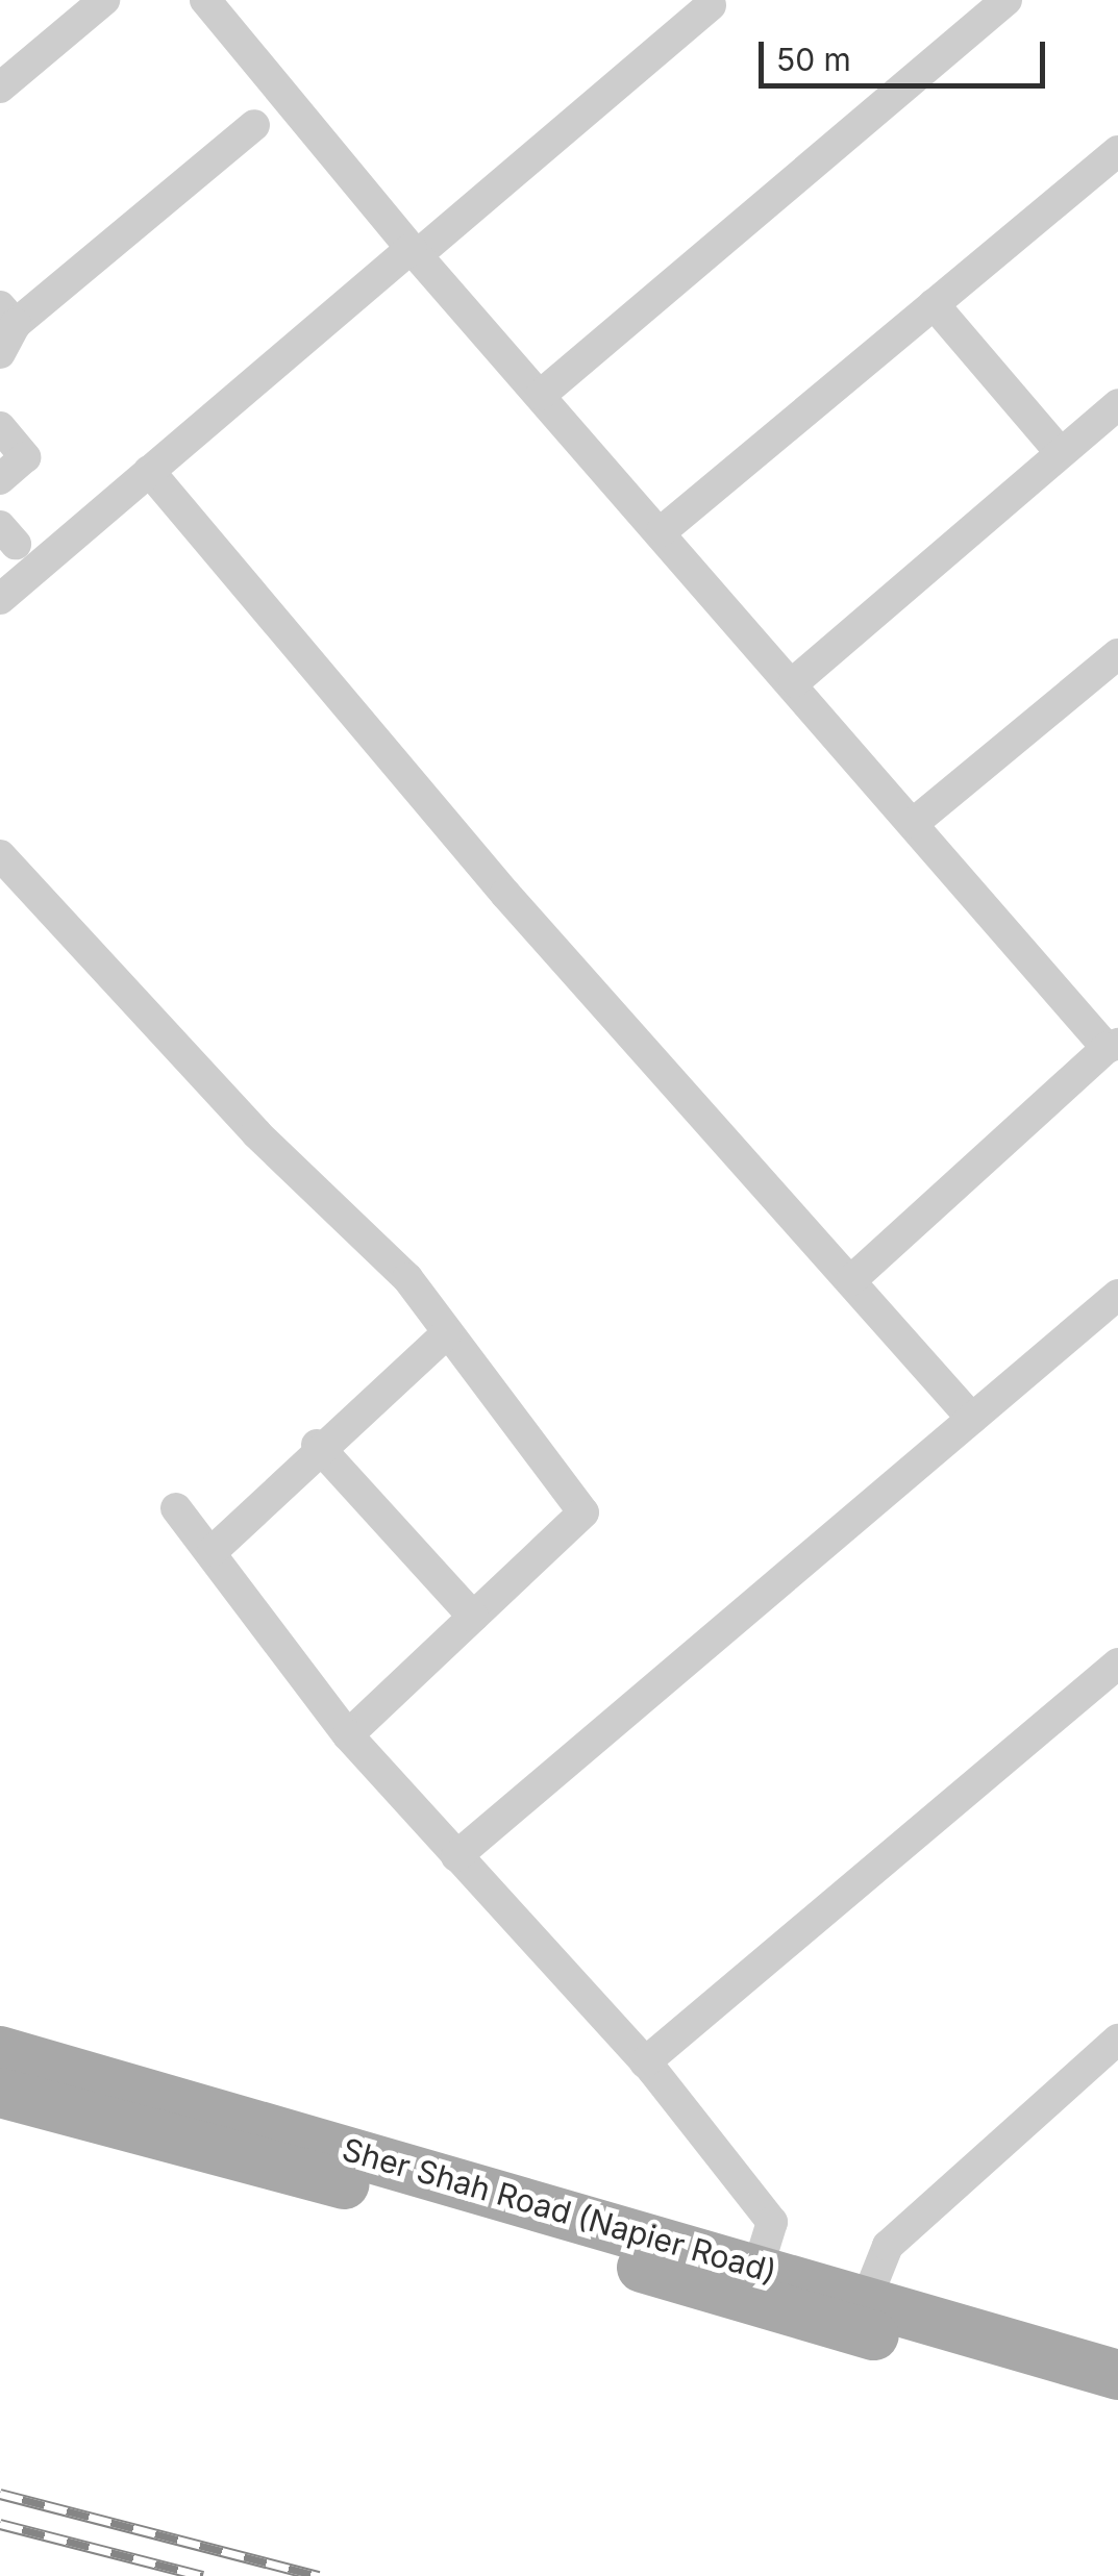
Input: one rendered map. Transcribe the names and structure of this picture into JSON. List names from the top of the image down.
{
  "streets": {
    "main road": ["Sher Shah Road (Napier Road)"]
  },
  "scale_bar": "50 m"
}
